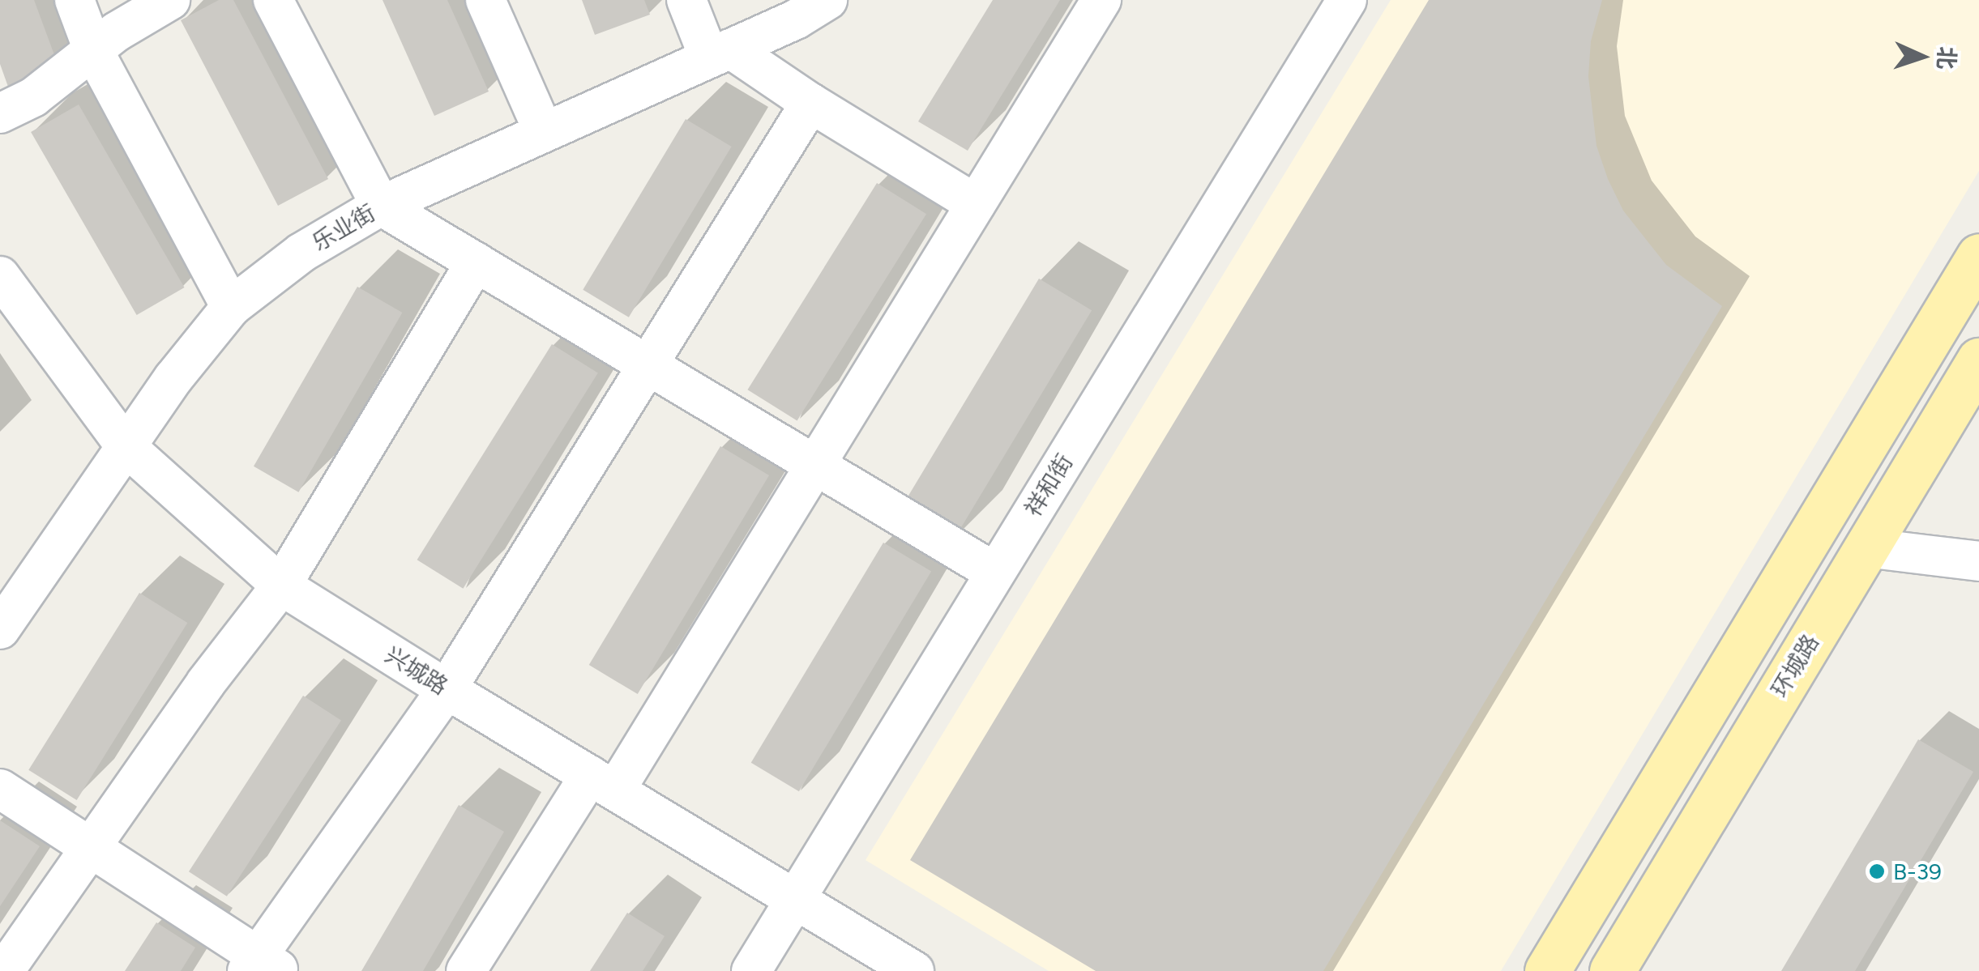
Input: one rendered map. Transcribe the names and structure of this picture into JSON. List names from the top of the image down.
{
  "streets": {
    "main road": ["环城路"],
    "street": ["乐业街", "祥和街", "兴城路"]
  },
  "crossings": [
    ["乐业街", "兴城路"],
    ["祥和街", "兴城路"]
  ],
  "places": ["B-39"],
  "north": "right"
}
